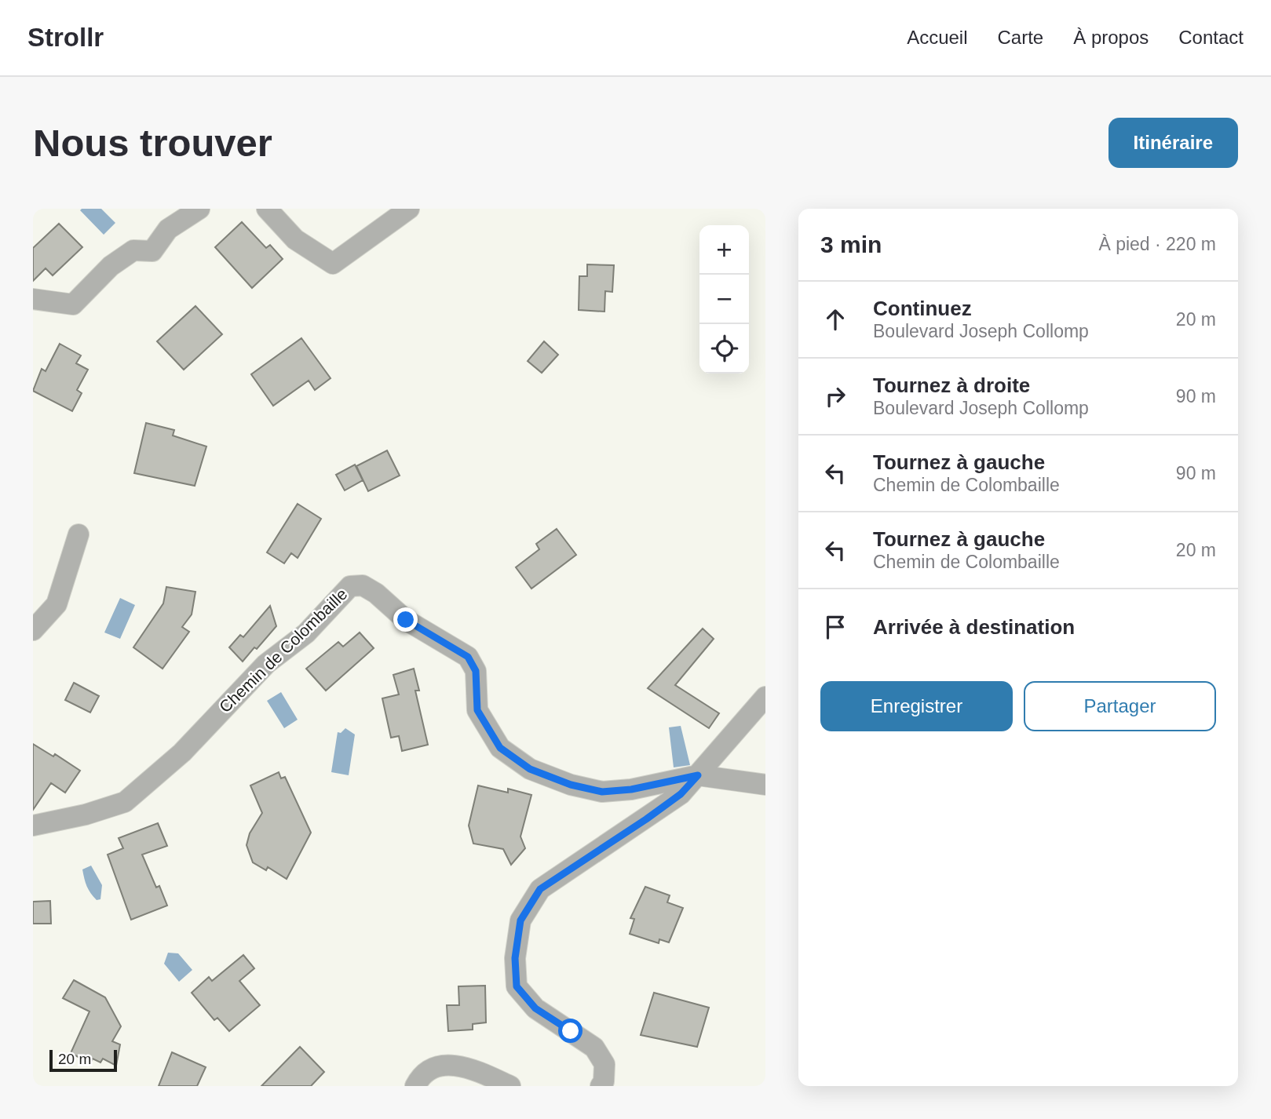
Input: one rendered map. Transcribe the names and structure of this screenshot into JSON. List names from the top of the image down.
{
  "streets": {
    "street": ["Chemin de Colombaille"]
  },
  "scale_bar": "20 m",
  "page": {
    "header": "Strollr",
    "nav": [
      "Accueil",
      "Carte",
      "À propos",
      "Contact"
    ],
    "buttons": [
      "Itinéraire",
      ["Enregistrer", "Partager"]
    ],
    "title": "Nous trouver",
    "heading": ["3 min", "À pied · 220 m"],
    "map_buttons": ["+", "−"],
    "list": [
      ["Continuez", "Boulevard Joseph Collomp", "20 m"],
      ["Tournez à droite", "Boulevard Joseph Collomp", "90 m"],
      ["Tournez à gauche", "Chemin de Colombaille", "90 m"],
      ["Tournez à gauche", "Chemin de Colombaille", "20 m"],
      "Arrivée à destination"
    ],
    "scale": "20 m"
  }
}
